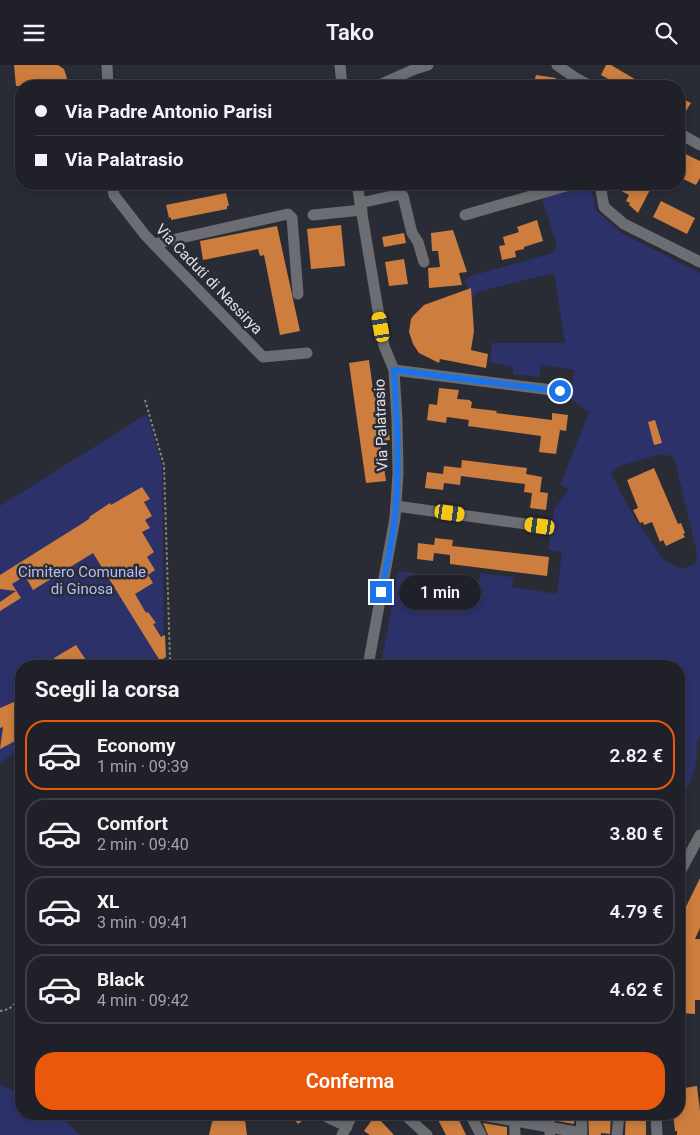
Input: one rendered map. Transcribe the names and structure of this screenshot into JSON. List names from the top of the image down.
{
  "streets": {
    "street": ["Via Caduti di Nassirya", "Via Palatrasio"]
  },
  "parks": ["Cimitero Comunale di Ginosa"],
  "page": {
    "header": "Tako",
    "banner": ["Via Padre Antonio Parisi", "Via Palatrasio"],
    "bubble": "1 min",
    "heading": "Scegli la corsa",
    "list": [
      {
        "name": "Economy",
        "note": "1 min · 09:39",
        "value": "2.82 €"
      },
      {
        "name": "Comfort",
        "note": "2 min · 09:40",
        "value": "3.80 €"
      },
      {
        "name": "XL",
        "note": "3 min · 09:41",
        "value": "4.79 €"
      },
      {
        "name": "Black",
        "note": "4 min · 09:42",
        "value": "4.62 €"
      }
    ],
    "buttons": "Conferma"
  }
}
